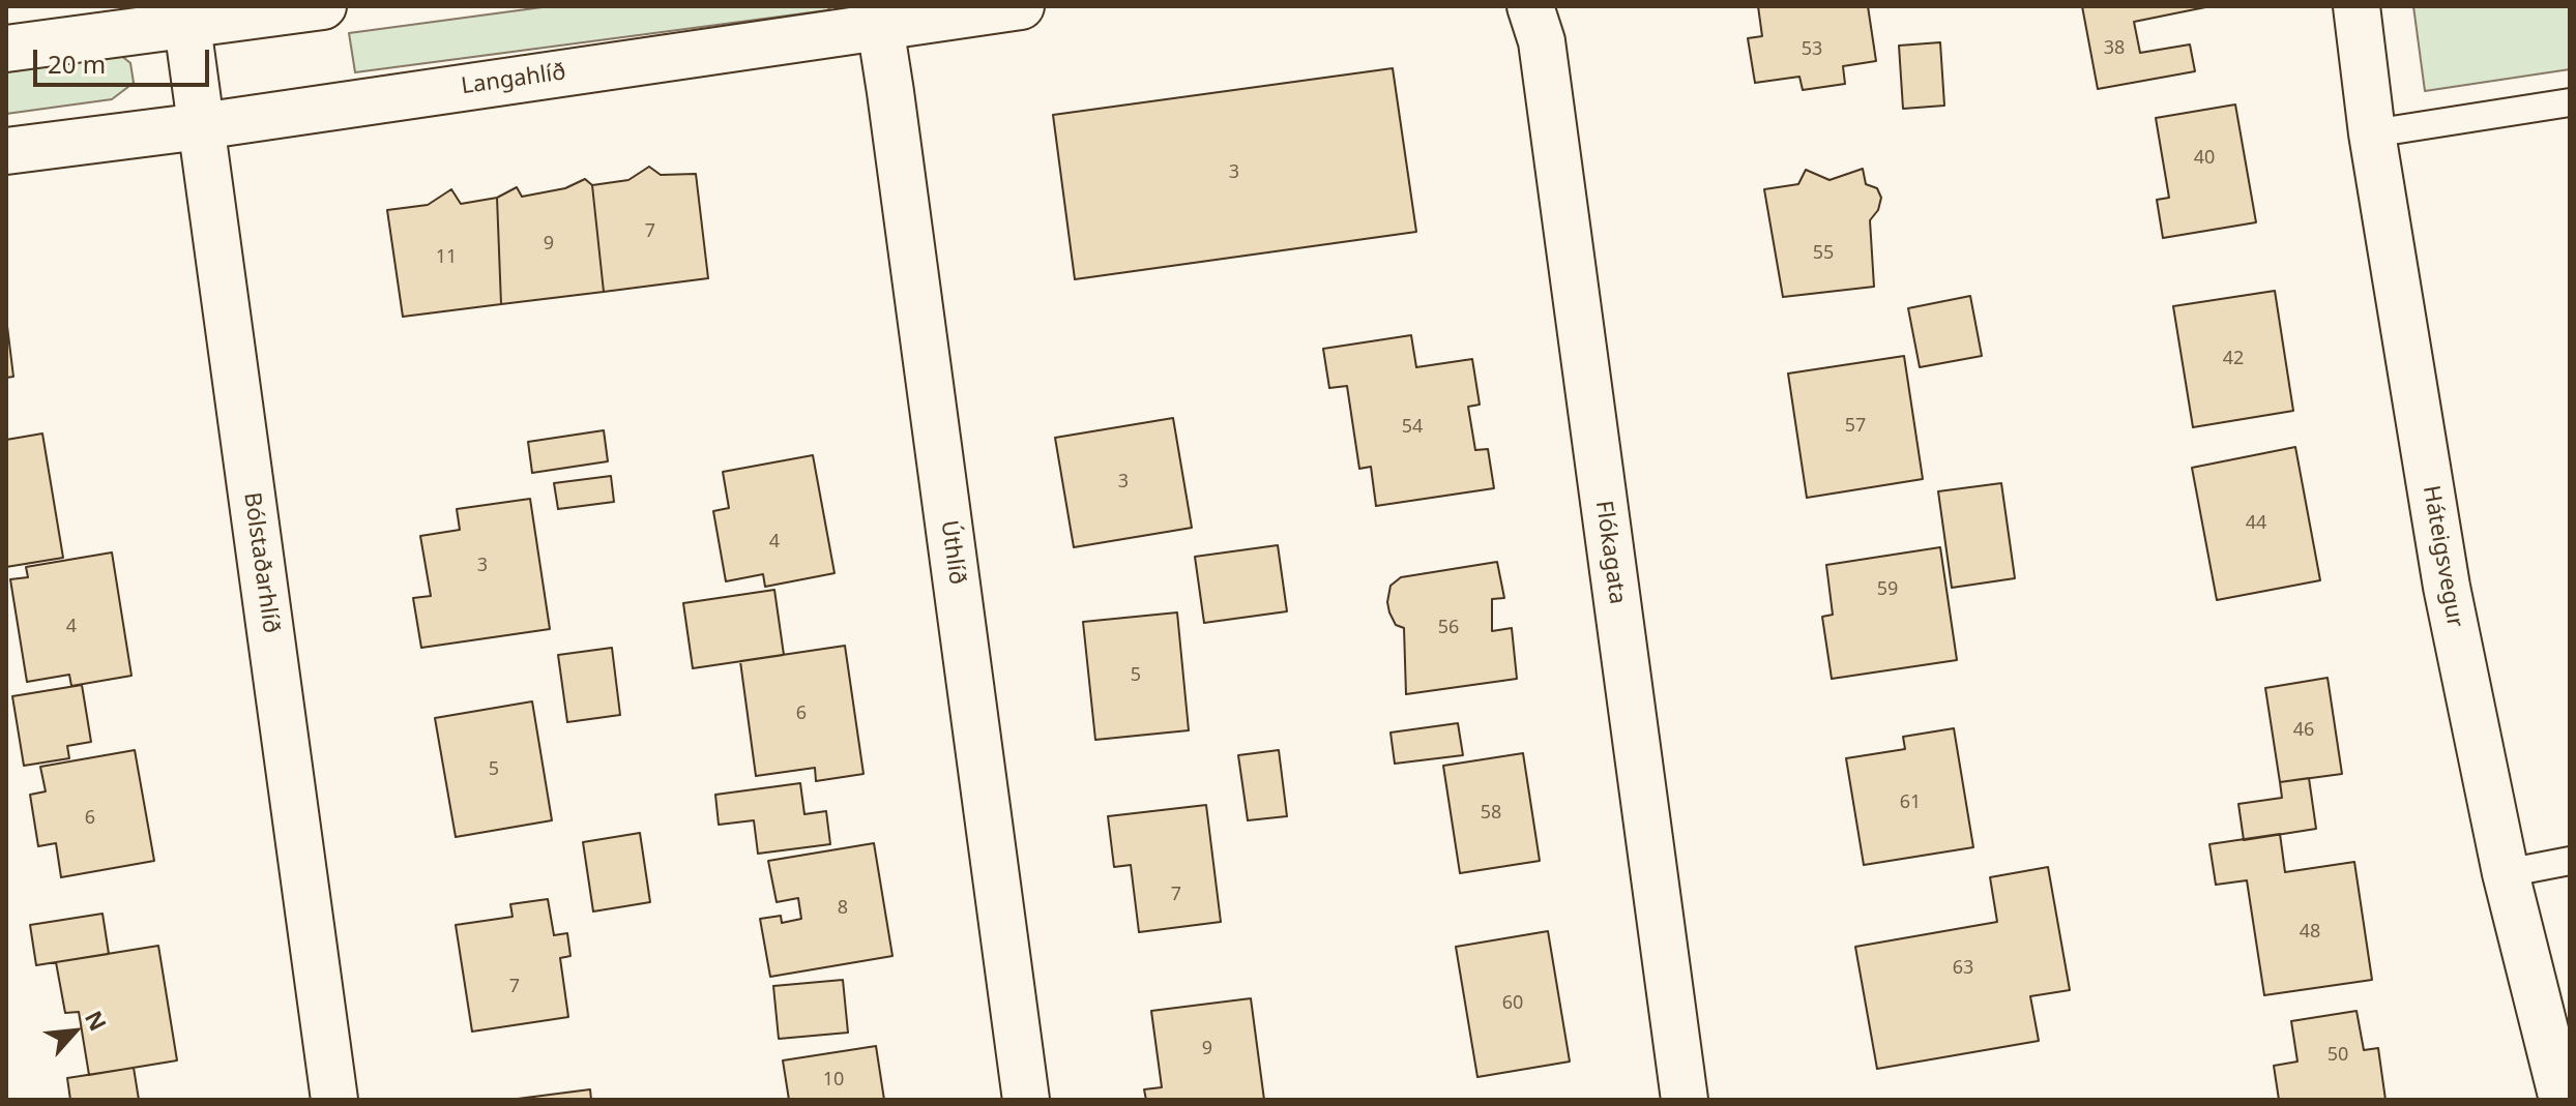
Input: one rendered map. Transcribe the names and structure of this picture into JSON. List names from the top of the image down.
{
  "streets": {
    "street": [
      "Langahlíð",
      "Úthlíð",
      "Flókagata",
      "Háteigsvegur",
      "Bólstaðarhlíð"
    ]
  },
  "crossings": [
    ["Langahlíð", "Úthlíð"],
    ["Langahlíð", "Bólstaðarhlíð"]
  ],
  "house_numbers": [
    "38",
    "53",
    "40",
    "3",
    "7",
    "9",
    "55",
    "11",
    "42",
    "57",
    "54",
    "3",
    "44",
    "4",
    "3",
    "59",
    "4",
    "56",
    "5",
    "6",
    "46",
    "5",
    "61",
    "58",
    "6",
    "7",
    "8",
    "48",
    "63",
    "7",
    "60",
    "9",
    "50",
    "10"
  ],
  "scale_bar": "20 m",
  "north": "top right"
}
